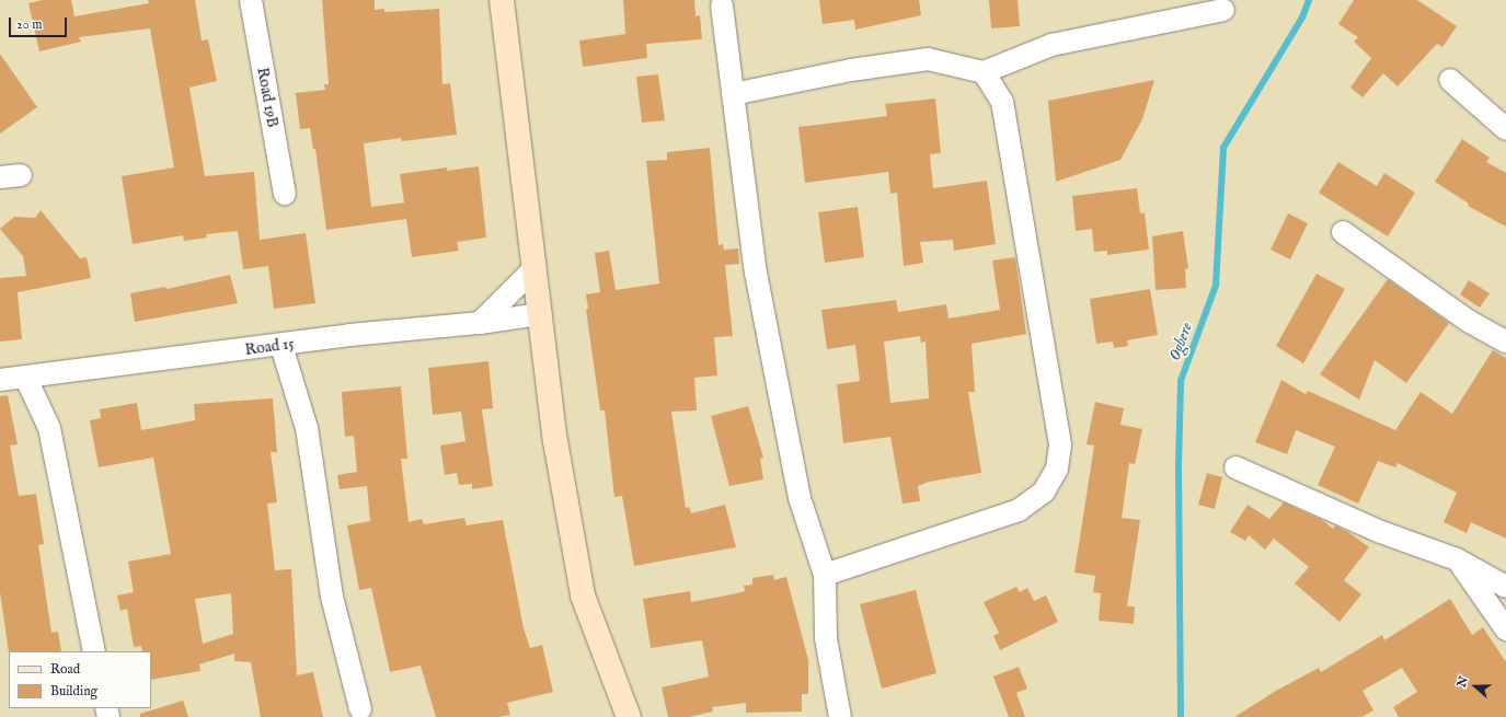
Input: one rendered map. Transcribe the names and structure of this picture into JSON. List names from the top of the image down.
{
  "streets": {
    "street": ["Road 19B", "Road 15"]
  },
  "water": ["Ogbere"],
  "legend": ["Road", "Building"],
  "scale_bar": "20 m",
  "north": "left"
}
